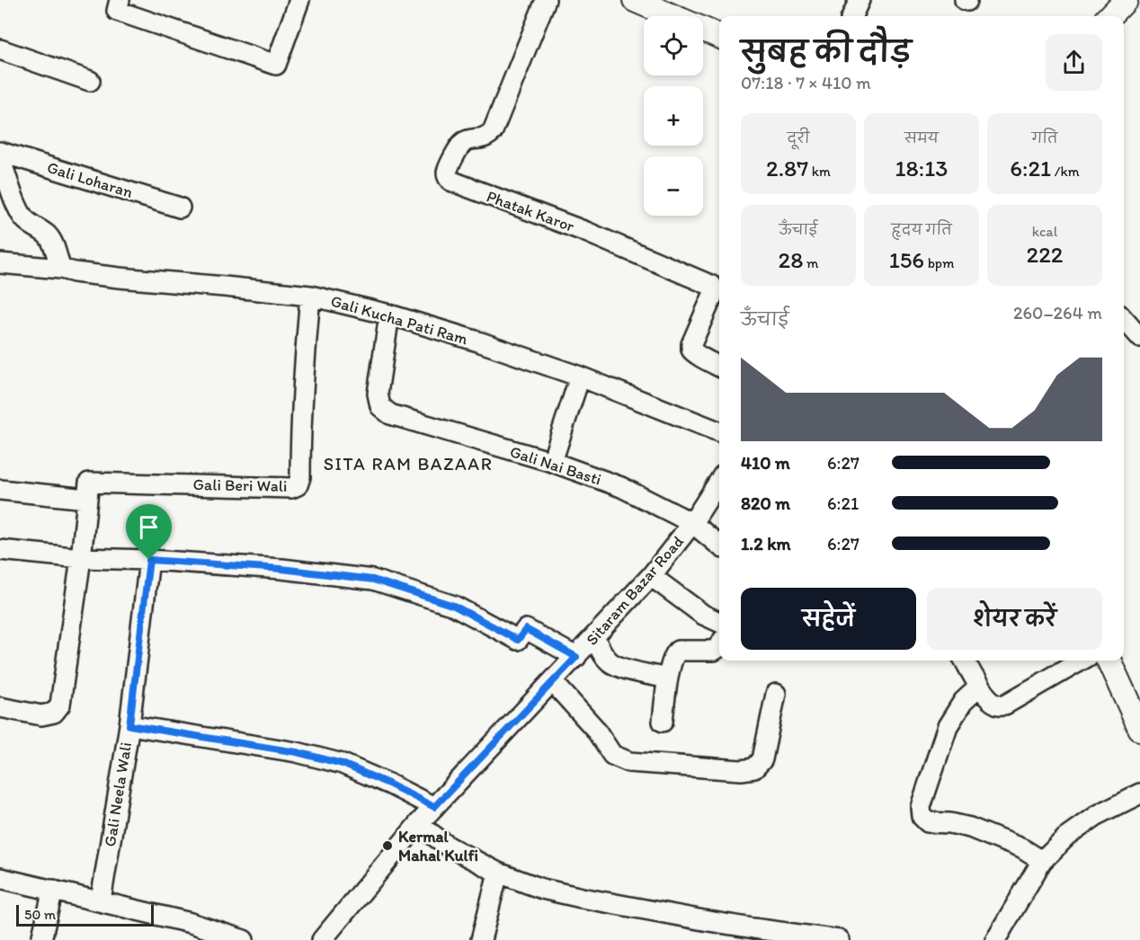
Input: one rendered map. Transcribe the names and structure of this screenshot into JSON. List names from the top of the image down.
{
  "streets": {
    "street": [
      "Gali Loharan",
      "Phatak Karor",
      "Gali Kucha Pati Ram",
      "Gali Nai Basti",
      "Gali Beri Wali",
      "Sitaram Bazar Road",
      "Gali Neela Wali"
    ]
  },
  "crossings": [
    ["Gali Kucha Pati Ram", "Gali Nai Basti"],
    ["Gali Kucha Pati Ram", "Gali Beri Wali"],
    ["Gali Nai Basti", "Sitaram Bazar Road"]
  ],
  "districts": ["SITA RAM BAZAAR"],
  "places": ["Kermal Mahal Kulfi"],
  "scale_bar": "50 m",
  "page": {
    "map_buttons": ["+", "−"],
    "heading": ["सुबह की दौड़", "07:18 · 7 × 410 m"],
    "stats": [
      ["दूरी", "2.87 km"],
      ["समय", "18:13"],
      ["गति", "6:21 /km"],
      ["ऊँचाई", "28 m"],
      ["हृदय गति", "156 bpm"],
      ["kcal", "222"]
    ],
    "chart": ["ऊँचाई", "260–264 m"],
    "list": [
      {
        "name": "410 m",
        "note": "6:27"
      },
      {
        "name": "820 m",
        "note": "6:21"
      },
      {
        "name": "1.2 km",
        "note": "6:27"
      }
    ],
    "buttons": ["सहेजें", "शेयर करें"],
    "scale": "50 m"
  }
}
